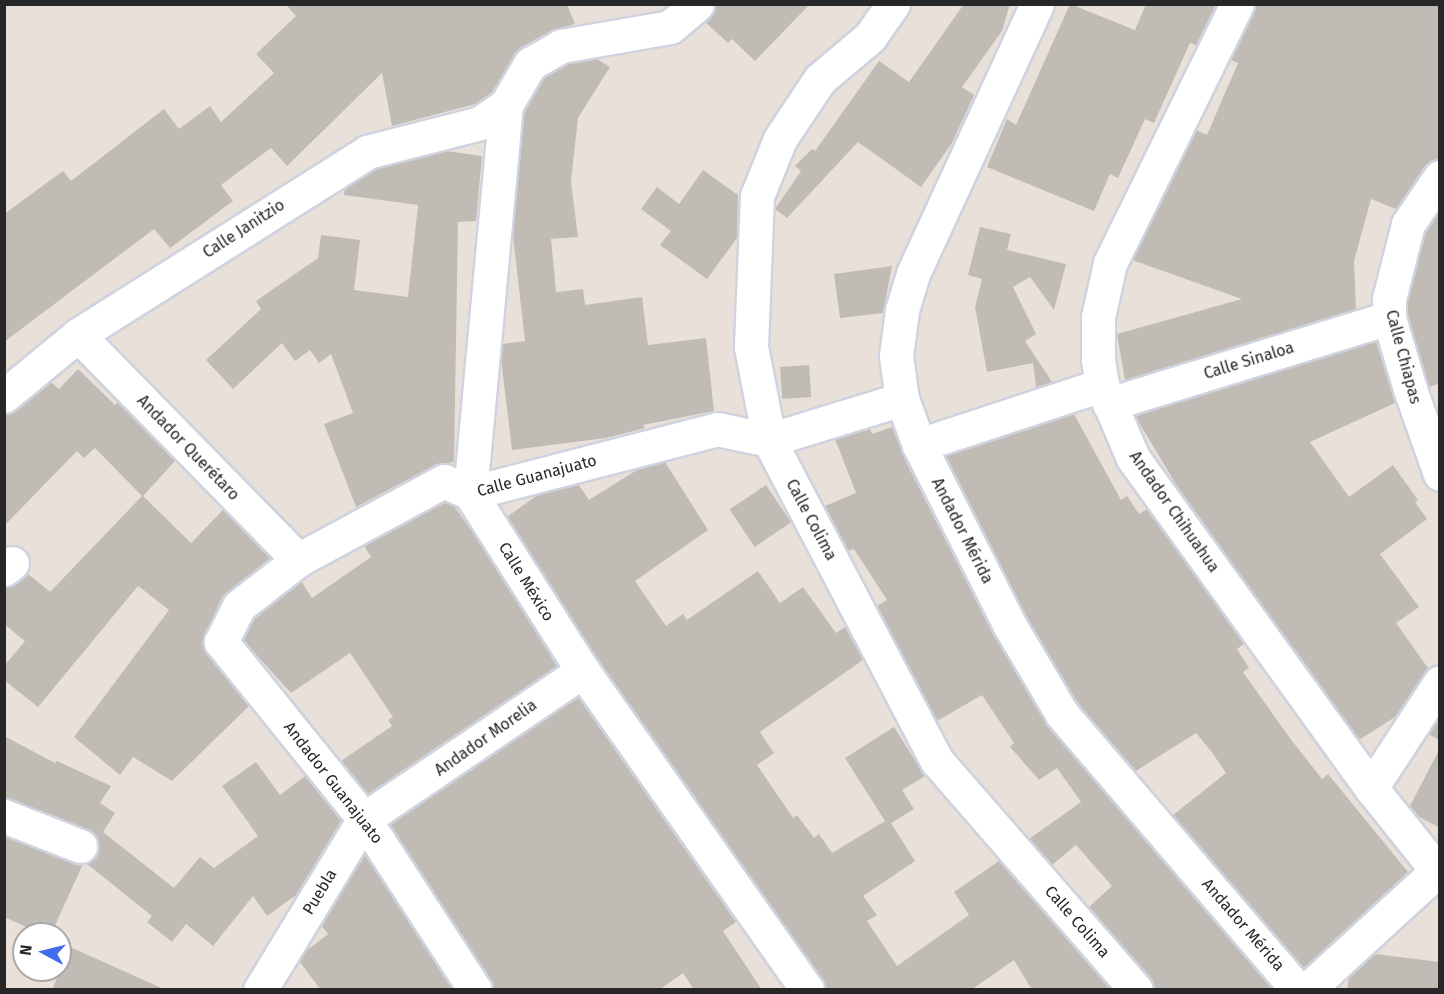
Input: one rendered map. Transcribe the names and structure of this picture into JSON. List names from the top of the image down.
{
  "streets": {
    "street": [
      "Calle Janitzio",
      "Calle Chiapas",
      "Calle Sinaloa",
      "Andador Querétaro",
      "Calle Guanajuato",
      "Andador Chihuahua",
      "Calle Colima",
      "Andador Mérida",
      "Calle México",
      "Andador Morelia",
      "Andador Guanajuato",
      "Puebla"
    ]
  },
  "crossings": [
    ["Calle Janitzio", "Andador Querétaro"],
    ["Calle Chiapas", "Calle Sinaloa"],
    ["Calle Sinaloa", "Andador Chihuahua"],
    ["Calle Sinaloa", "Andador Mérida"],
    ["Andador Querétaro", "Calle Guanajuato"],
    ["Calle Guanajuato", "Calle Colima"],
    ["Calle Guanajuato", "Andador Mérida"],
    ["Calle Guanajuato", "Calle México"],
    ["Calle Guanajuato", "Andador Guanajuato"],
    ["Calle México", "Andador Morelia"],
    ["Andador Morelia", "Andador Guanajuato"],
    ["Andador Morelia", "Puebla"],
    ["Andador Guanajuato", "Puebla"]
  ],
  "north": "left"
}
